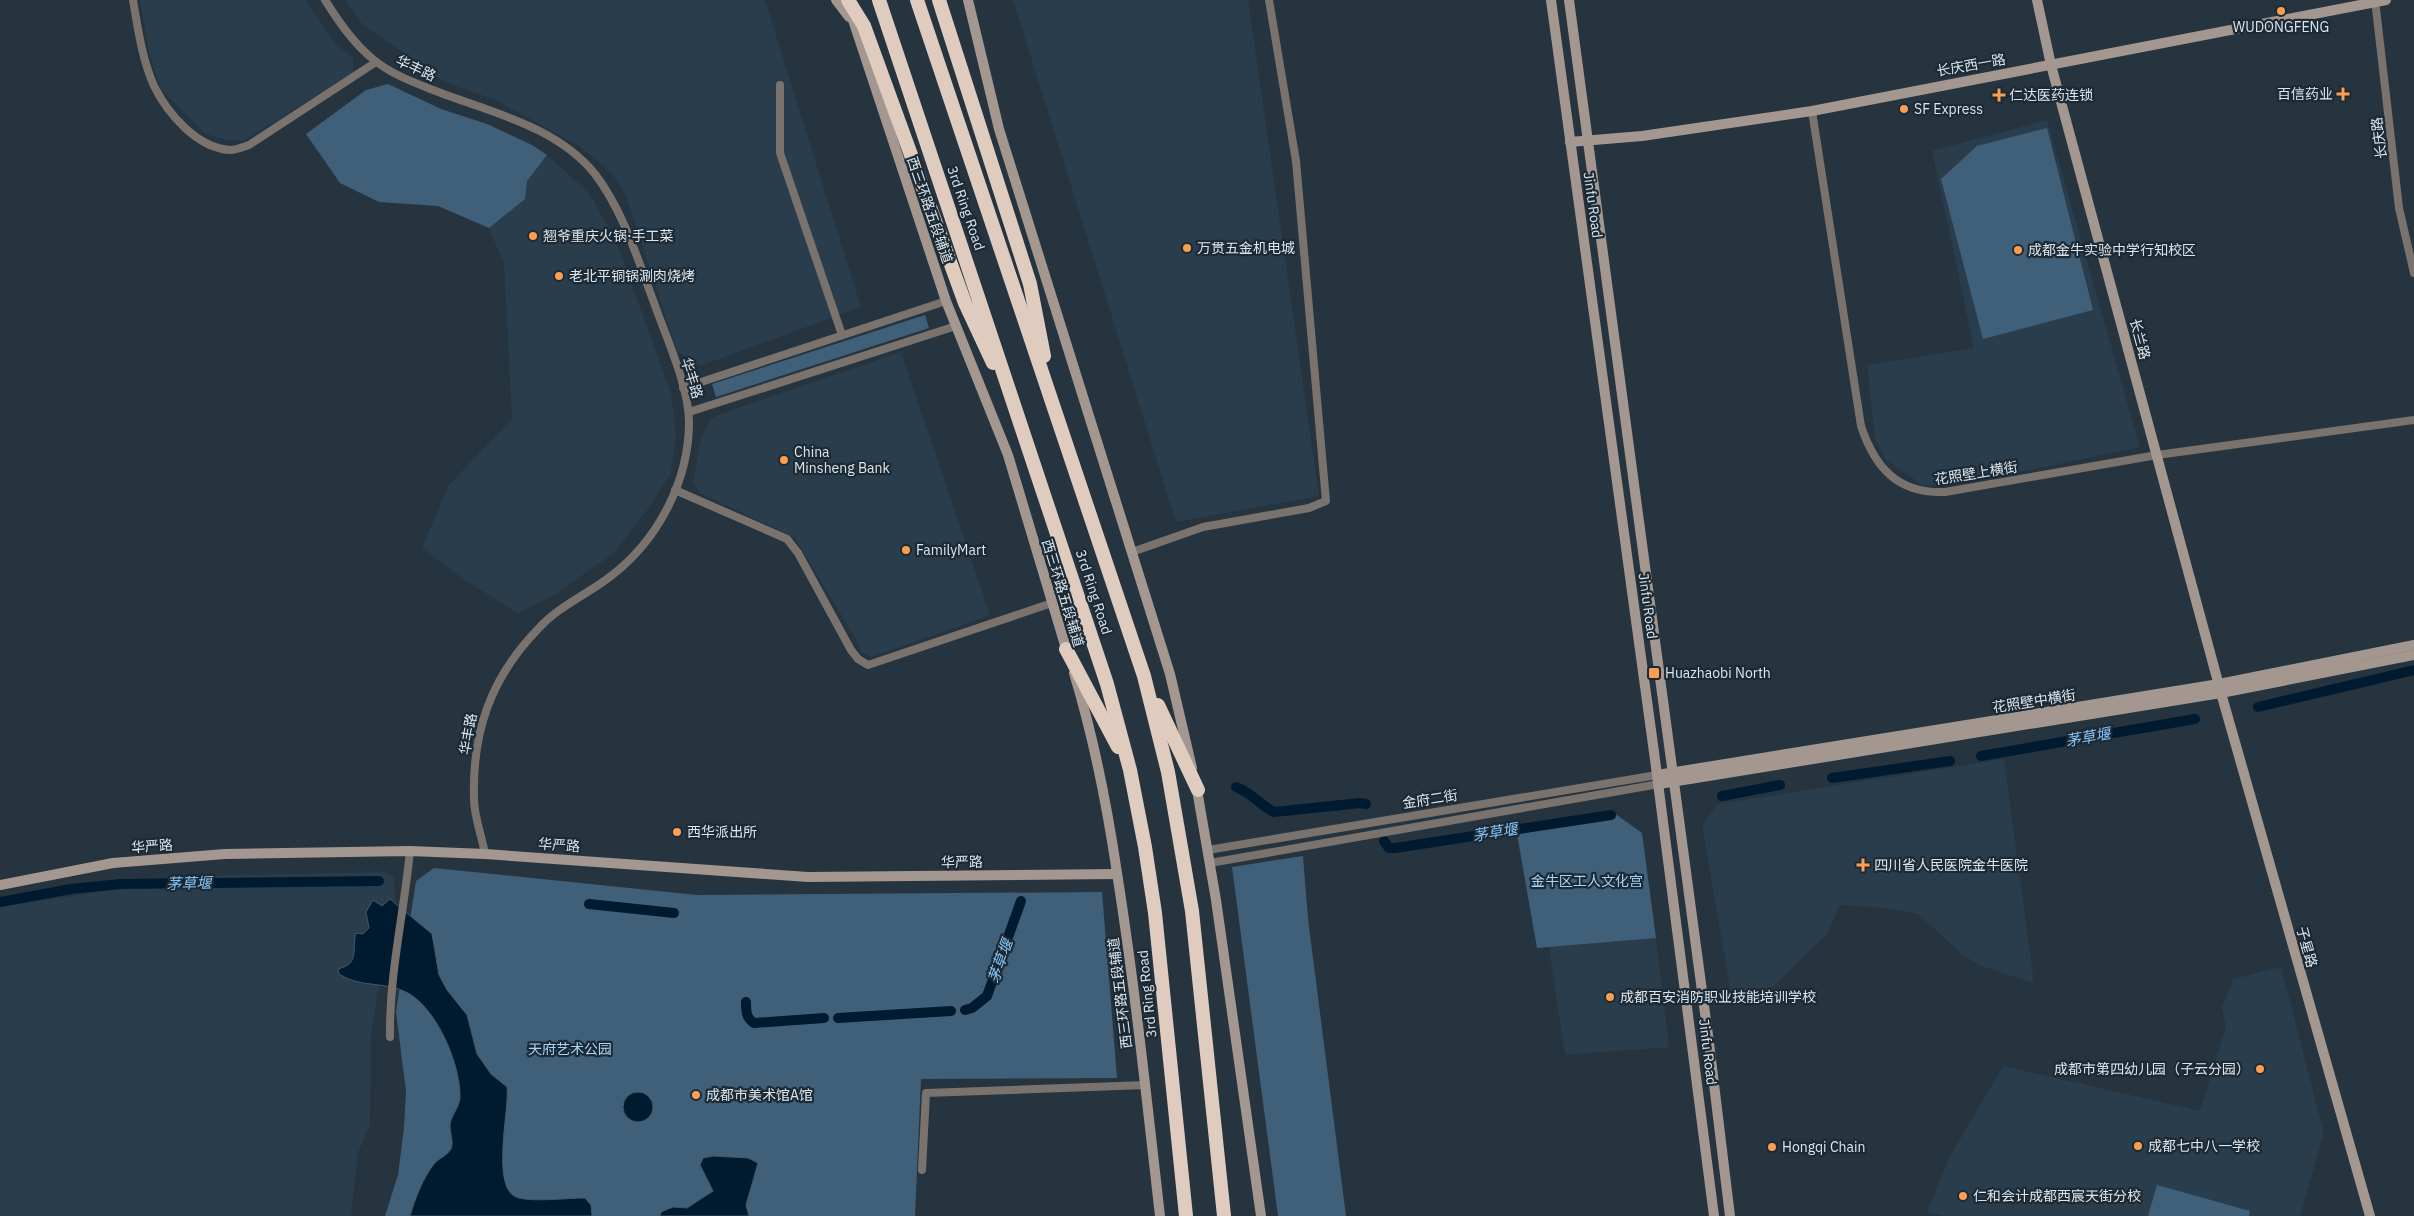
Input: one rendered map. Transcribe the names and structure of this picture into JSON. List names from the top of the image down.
{
  "streets": {
    "highway": ["3rd Ring Road"],
    "street": [
      "长庆西一路",
      "华丰路",
      "长庆路",
      "Jinfu Road",
      "西三环路五段辅道",
      "长兰路",
      "花照壁上横街",
      "花照壁中横街",
      "金府二街",
      "华严路",
      "子星路"
    ]
  },
  "crossings": [
    ["长庆西一路", "长庆路"],
    ["长庆西一路", "Jinfu Road"],
    ["长庆西一路", "长兰路"],
    ["长庆西一路", "花照壁上横街"],
    ["华丰路", "华严路"],
    ["Jinfu Road", "花照壁中横街"],
    ["Jinfu Road", "金府二街"],
    ["西三环路五段辅道", "华严路"],
    ["长兰路", "花照壁上横街"],
    ["长兰路", "花照壁中横街"],
    ["长兰路", "子星路"],
    ["花照壁中横街", "金府二街"],
    ["花照壁中横街", "子星路"]
  ],
  "water": ["茅草堰"],
  "parks": ["金牛区工人文化宫", "天府艺术公园"],
  "places": {
    "other": [
      "WUDONGFENG",
      "SF Express",
      "翘爷重庆火锅·手工菜",
      "万贯五金机电城",
      "成都金牛实验中学行知校区",
      "老北平铜锅涮肉烧烤",
      "China Minsheng Bank",
      "FamilyMart",
      "西华派出所",
      "成都百安消防职业技能培训学校",
      "成都市第四幼儿园（子云分园）",
      "成都市美术馆A馆",
      "成都七中八一学校",
      "Hongqi Chain",
      "仁和会计成都西宸天街分校"
    ],
    "health": ["百信药业", "仁达医药连锁", "四川省人民医院金牛医院"],
    "transit": ["Huazhaobi North"]
  }
}
